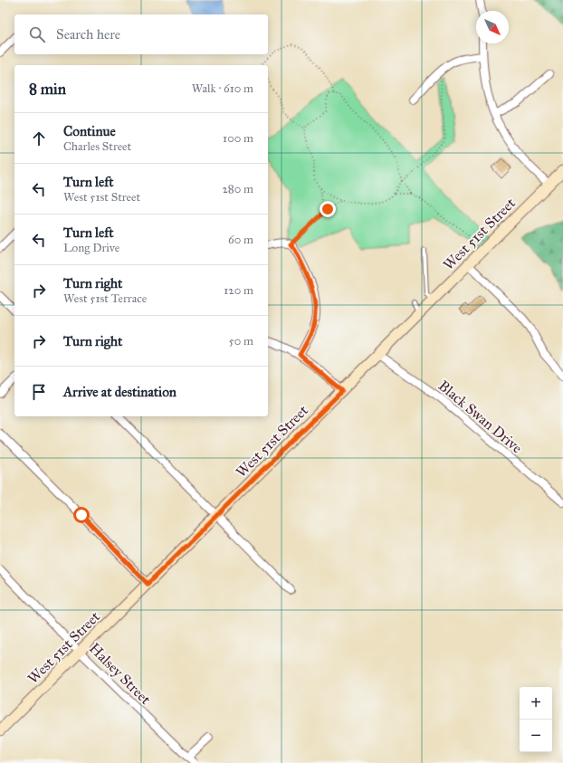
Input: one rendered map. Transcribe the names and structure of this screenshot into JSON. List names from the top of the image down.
{
  "streets": {
    "street": ["West 51st Street", "Black Swan Drive", "Halsey Street"]
  },
  "crossings": [
    ["West 51st Street", "Black Swan Drive"],
    ["West 51st Street", "Halsey Street"]
  ],
  "north": "bottom right",
  "page": {
    "search": "Search here",
    "heading": ["8 min", "Walk · 610 m"],
    "list": [
      ["Continue", "Charles Street", "100 m"],
      ["Turn left", "West 51st Street", "280 m"],
      ["Turn left", "Long Drive", "60 m"],
      ["Turn right", "West 51st Terrace", "120 m"],
      ["Turn right", "50 m"],
      "Arrive at destination"
    ],
    "map_buttons": ["+", "−"]
  }
}
